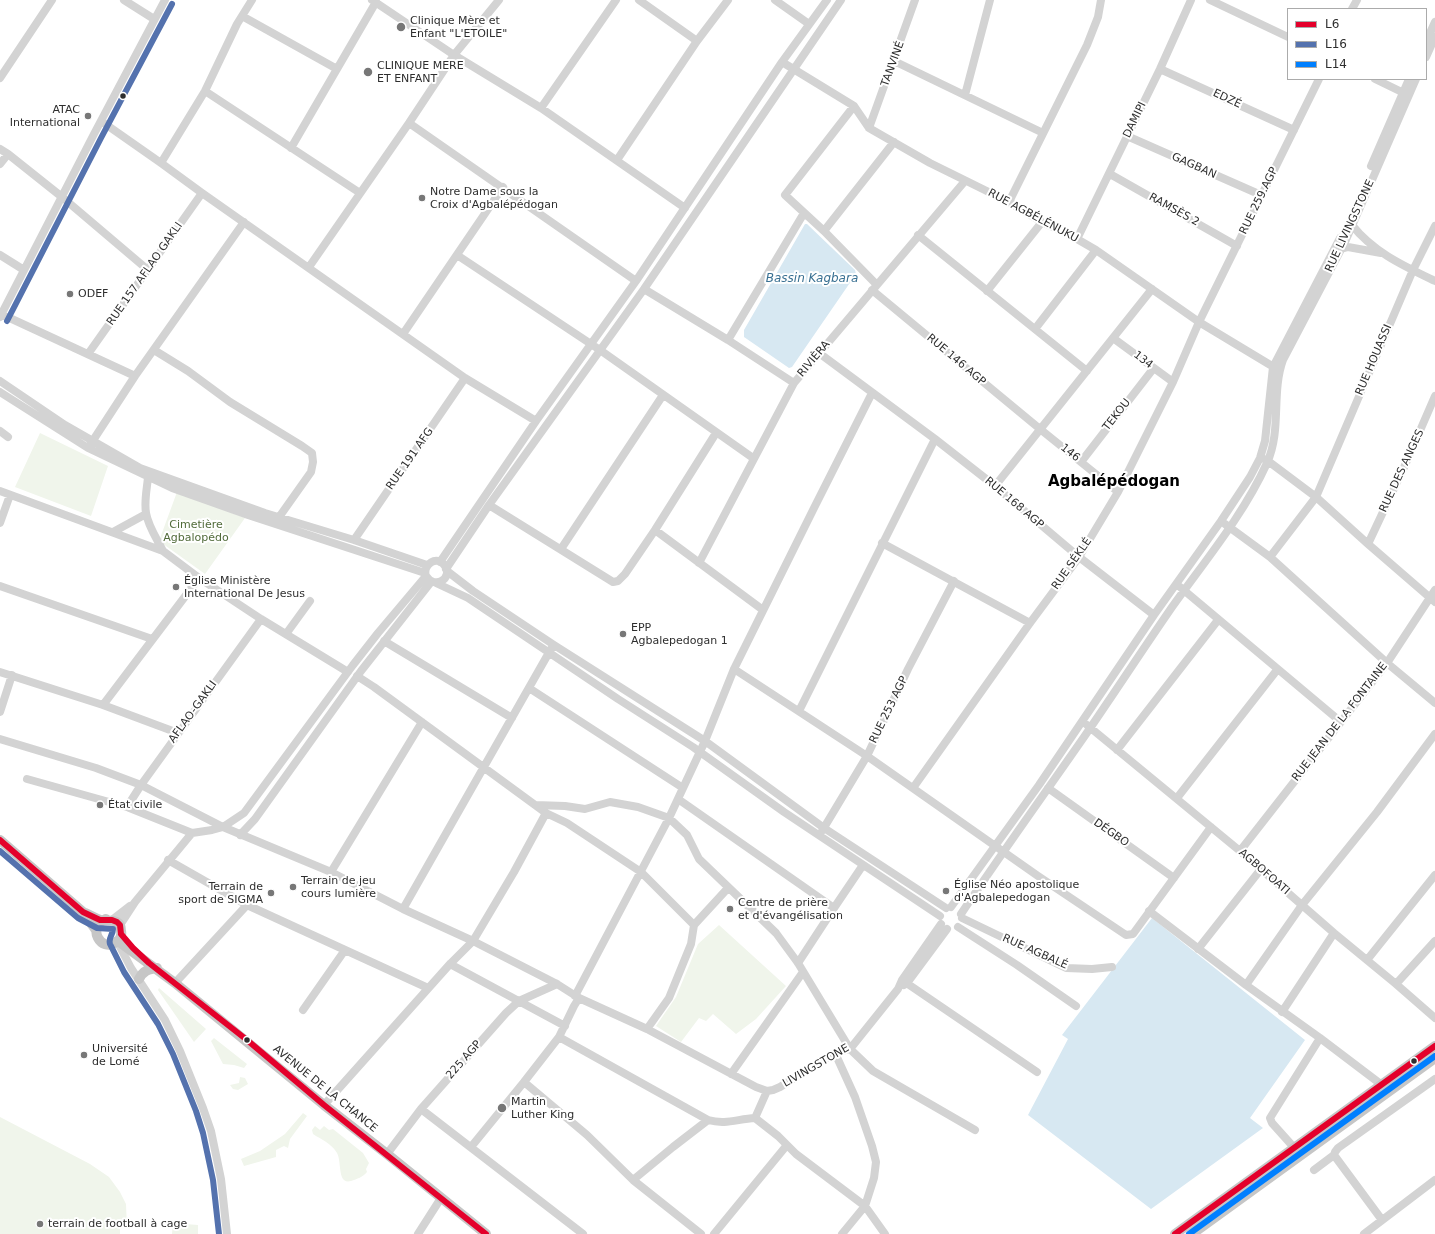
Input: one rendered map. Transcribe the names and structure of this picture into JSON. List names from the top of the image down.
{
  "streets": {
    "main road": ["AVENUE DE LA CHANCE"],
    "street": [
      "TANVINÉ",
      "EDZÉ",
      "DAMIPI",
      "GAGBAN",
      "RUE 259.AGP",
      "RAMSÈS 2",
      "RUE AGBÉLÉNUKU",
      "RUE LIVINGSTONE",
      "RUE 157 AFLAO GAKLI",
      "RIVIÈRA",
      "RUE 146 AGP",
      "134",
      "RUE HOUASSI",
      "TEKOU",
      "146",
      "RUE 191 AFG",
      "RUE DES ANGES",
      "RUE 168 AGP",
      "RUE SÉKLÉ",
      "RUE 253 AGP",
      "AFLAO-GAKLI",
      "RUE JEAN DE LA FONTAINE",
      "DÉGBO",
      "AGBOFOATI",
      "RUE AGBALÉ",
      "225 AGP",
      "LIVINGSTONE"
    ]
  },
  "crossings": [
    ["TANVINÉ", "RUE AGBÉLÉNUKU"],
    ["EDZÉ", "DAMIPI"],
    ["EDZÉ", "RUE 259.AGP"],
    ["DAMIPI", "GAGBAN"],
    ["DAMIPI", "RAMSÈS 2"],
    ["DAMIPI", "RUE AGBÉLÉNUKU"],
    ["GAGBAN", "RUE 259.AGP"],
    ["RUE 259.AGP", "RAMSÈS 2"],
    ["RUE 259.AGP", "RUE AGBÉLÉNUKU"],
    ["RUE 259.AGP", "RUE SÉKLÉ"],
    ["RUE AGBÉLÉNUKU", "RUE LIVINGSTONE"],
    ["RUE AGBÉLÉNUKU", "RIVIÈRA"],
    ["RUE AGBÉLÉNUKU", "RUE 146 AGP"],
    ["RUE AGBÉLÉNUKU", "RUE SÉKLÉ"],
    ["RIVIÈRA", "RUE 146 AGP"],
    ["RIVIÈRA", "RUE 168 AGP"],
    ["RUE 146 AGP", "146"],
    ["134", "TEKOU"],
    ["134", "RUE SÉKLÉ"],
    ["TEKOU", "146"],
    ["146", "RUE SÉKLÉ"],
    ["RUE 168 AGP", "RUE SÉKLÉ"],
    ["RUE JEAN DE LA FONTAINE", "AGBOFOATI"],
    ["RUE AGBALÉ", "LIVINGSTONE"],
    ["225 AGP", "AVENUE DE LA CHANCE"]
  ],
  "districts": ["Agbalépédogan"],
  "water": ["Bassin Kagbara"],
  "parks": ["Cimetière Agbalopédo"],
  "places": [
    "Clinique Mère et Enfant \"L'ETOILE\"",
    "CLINIQUE MERE ET ENFANT",
    "ATAC International",
    "Notre Dame sous la Croix d'Agbalépédogan",
    "ODEF",
    "Église Ministère International De Jesus",
    "EPP Agbalepedogan 1",
    "État civile",
    "Terrain de jeu cours lumière",
    "Église Néo apostolique d'Agbalepedogan",
    "Terrain de sport de SIGMA",
    "Centre de prière et d'évangélisation",
    "Université de Lomé",
    "Martin Luther King",
    "terrain de football à cage"
  ],
  "lines": ["transit line L16", "transit line L6", "transit line L14"],
  "legend": ["L6", "L16", "L14"]
}
